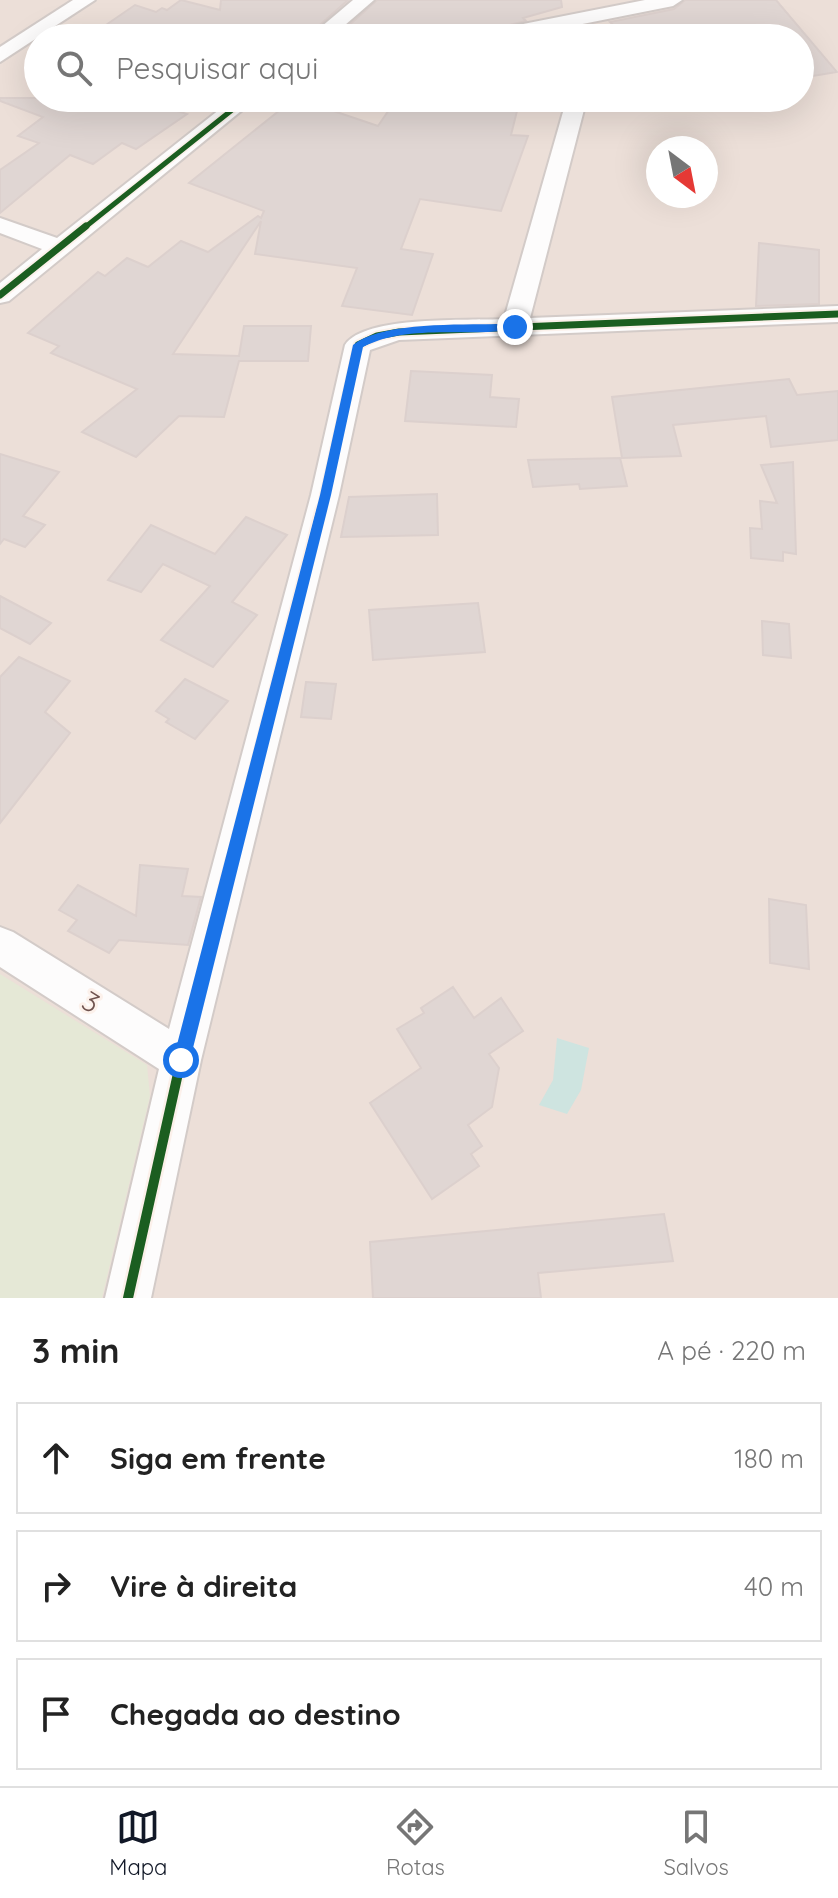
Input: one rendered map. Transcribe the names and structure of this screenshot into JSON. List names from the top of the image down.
{
  "streets": {
    "street": ["3"]
  },
  "north": "bottom right",
  "page": {
    "search": "Pesquisar aqui",
    "heading": ["3 min", "A pé · 220 m"],
    "list": [
      ["Siga em frente", "180 m"],
      ["Vire à direita", "40 m"],
      "Chegada ao destino"
    ],
    "nav": ["Mapa", "Rotas", "Salvos"]
  }
}
